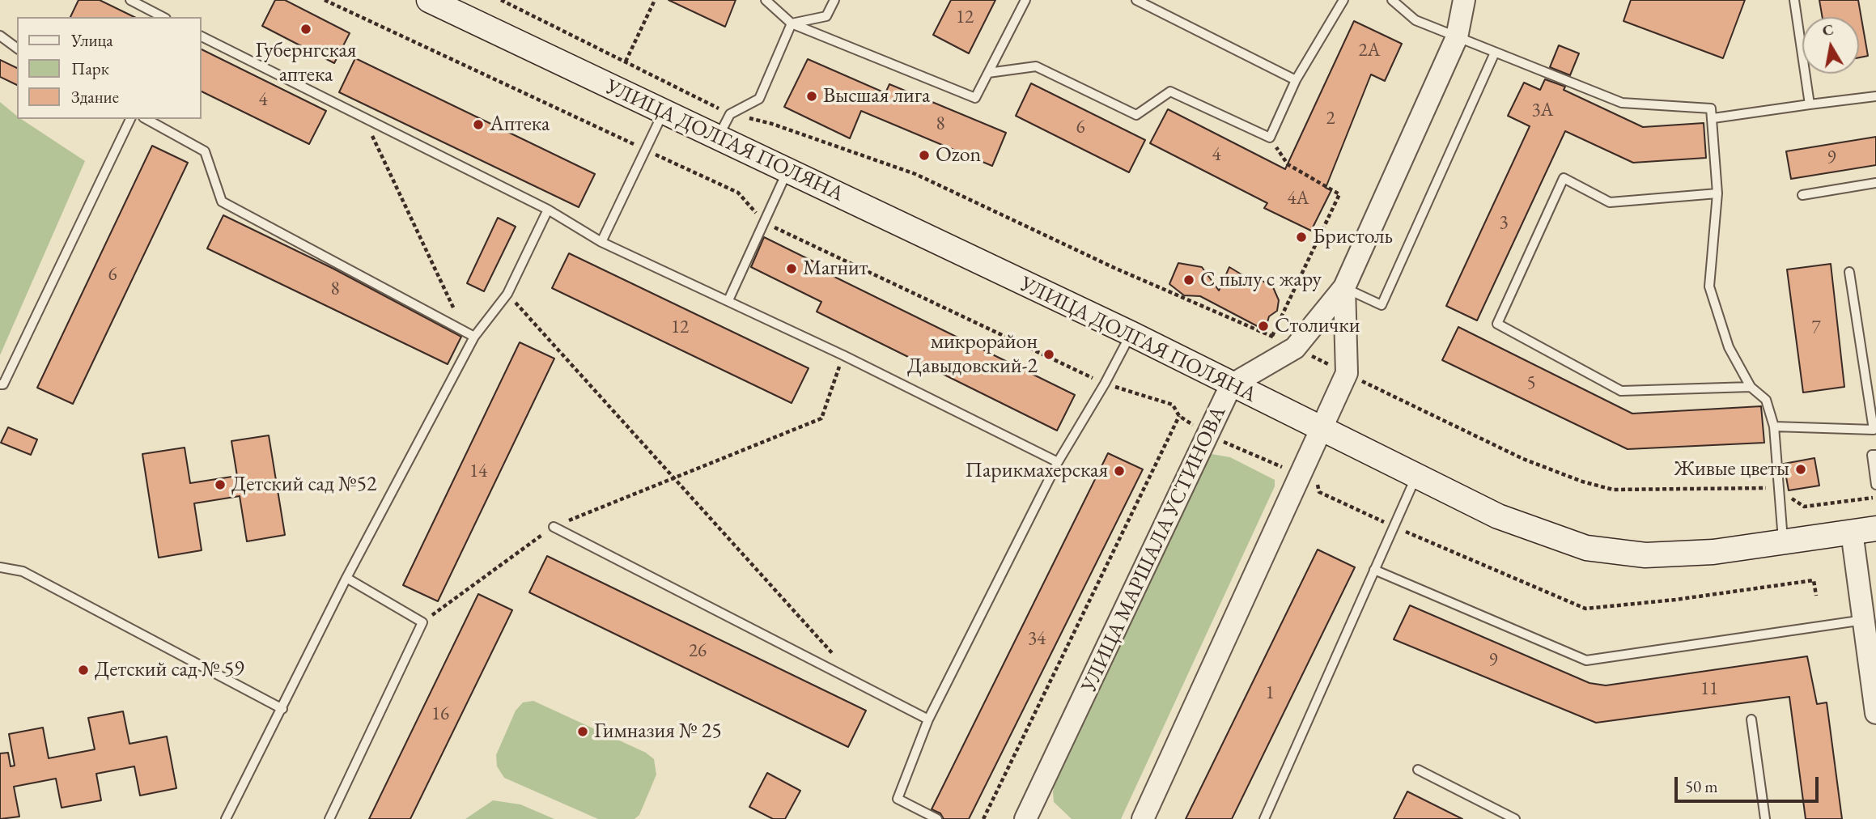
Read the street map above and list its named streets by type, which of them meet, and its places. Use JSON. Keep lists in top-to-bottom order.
{
  "streets": {
    "main road": ["УЛИЦА ДОЛГАЯ ПОЛЯНА"],
    "street": ["УЛИЦА МАРШАЛА УСТИНОВА"]
  },
  "crossings": [
    ["УЛИЦА ДОЛГАЯ ПОЛЯНА", "УЛИЦА МАРШАЛА УСТИНОВА"]
  ],
  "places": [
    "Губернгская аптека",
    "Высшая лига",
    "Аптека",
    "Ozon",
    "Бристоль",
    "Магнит",
    "C пылу с жару",
    "Столички",
    "микрорайон Давыдовский-2",
    "Живые цветы",
    "Парикмахерская",
    "Детский сад №52",
    "Детский сад № 59",
    "Гимназия № 25"
  ],
  "house_numbers": [
    "12",
    "2А",
    "4",
    "3А",
    "2",
    "8",
    "6",
    "4",
    "9",
    "4А",
    "3",
    "6",
    "8",
    "12",
    "7",
    "5",
    "14",
    "34",
    "26",
    "9",
    "11",
    "1",
    "16"
  ],
  "legend": ["Улица", "Парк", "Здание"],
  "scale_bar": "50 m",
  "north": "top"
}
